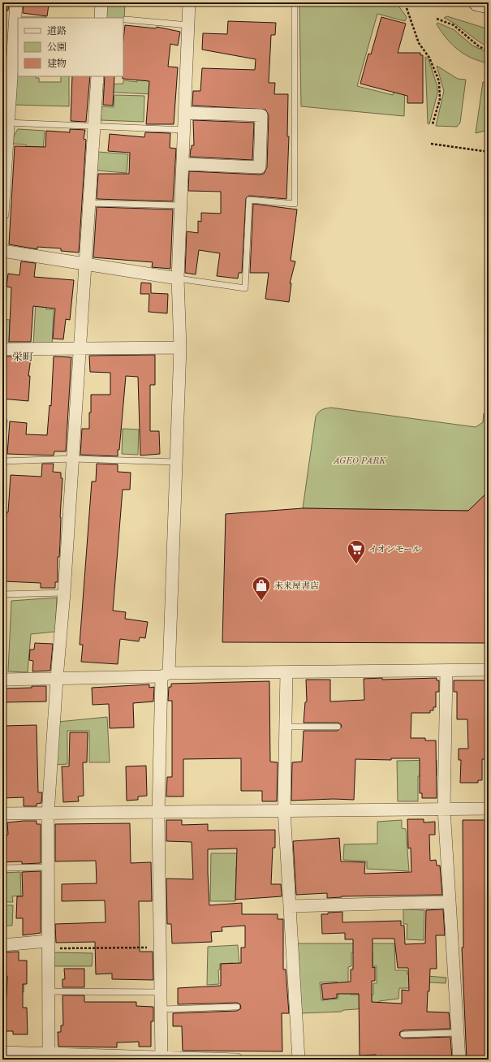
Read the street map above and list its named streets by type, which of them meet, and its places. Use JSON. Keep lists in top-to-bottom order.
{
  "districts": ["栄町"],
  "parks": ["AGEO PARK"],
  "places": {
    "supermarket": ["イオンモール"],
    "shop": ["未来屋書店"]
  },
  "legend": ["道路", "公園", "建物"]
}
